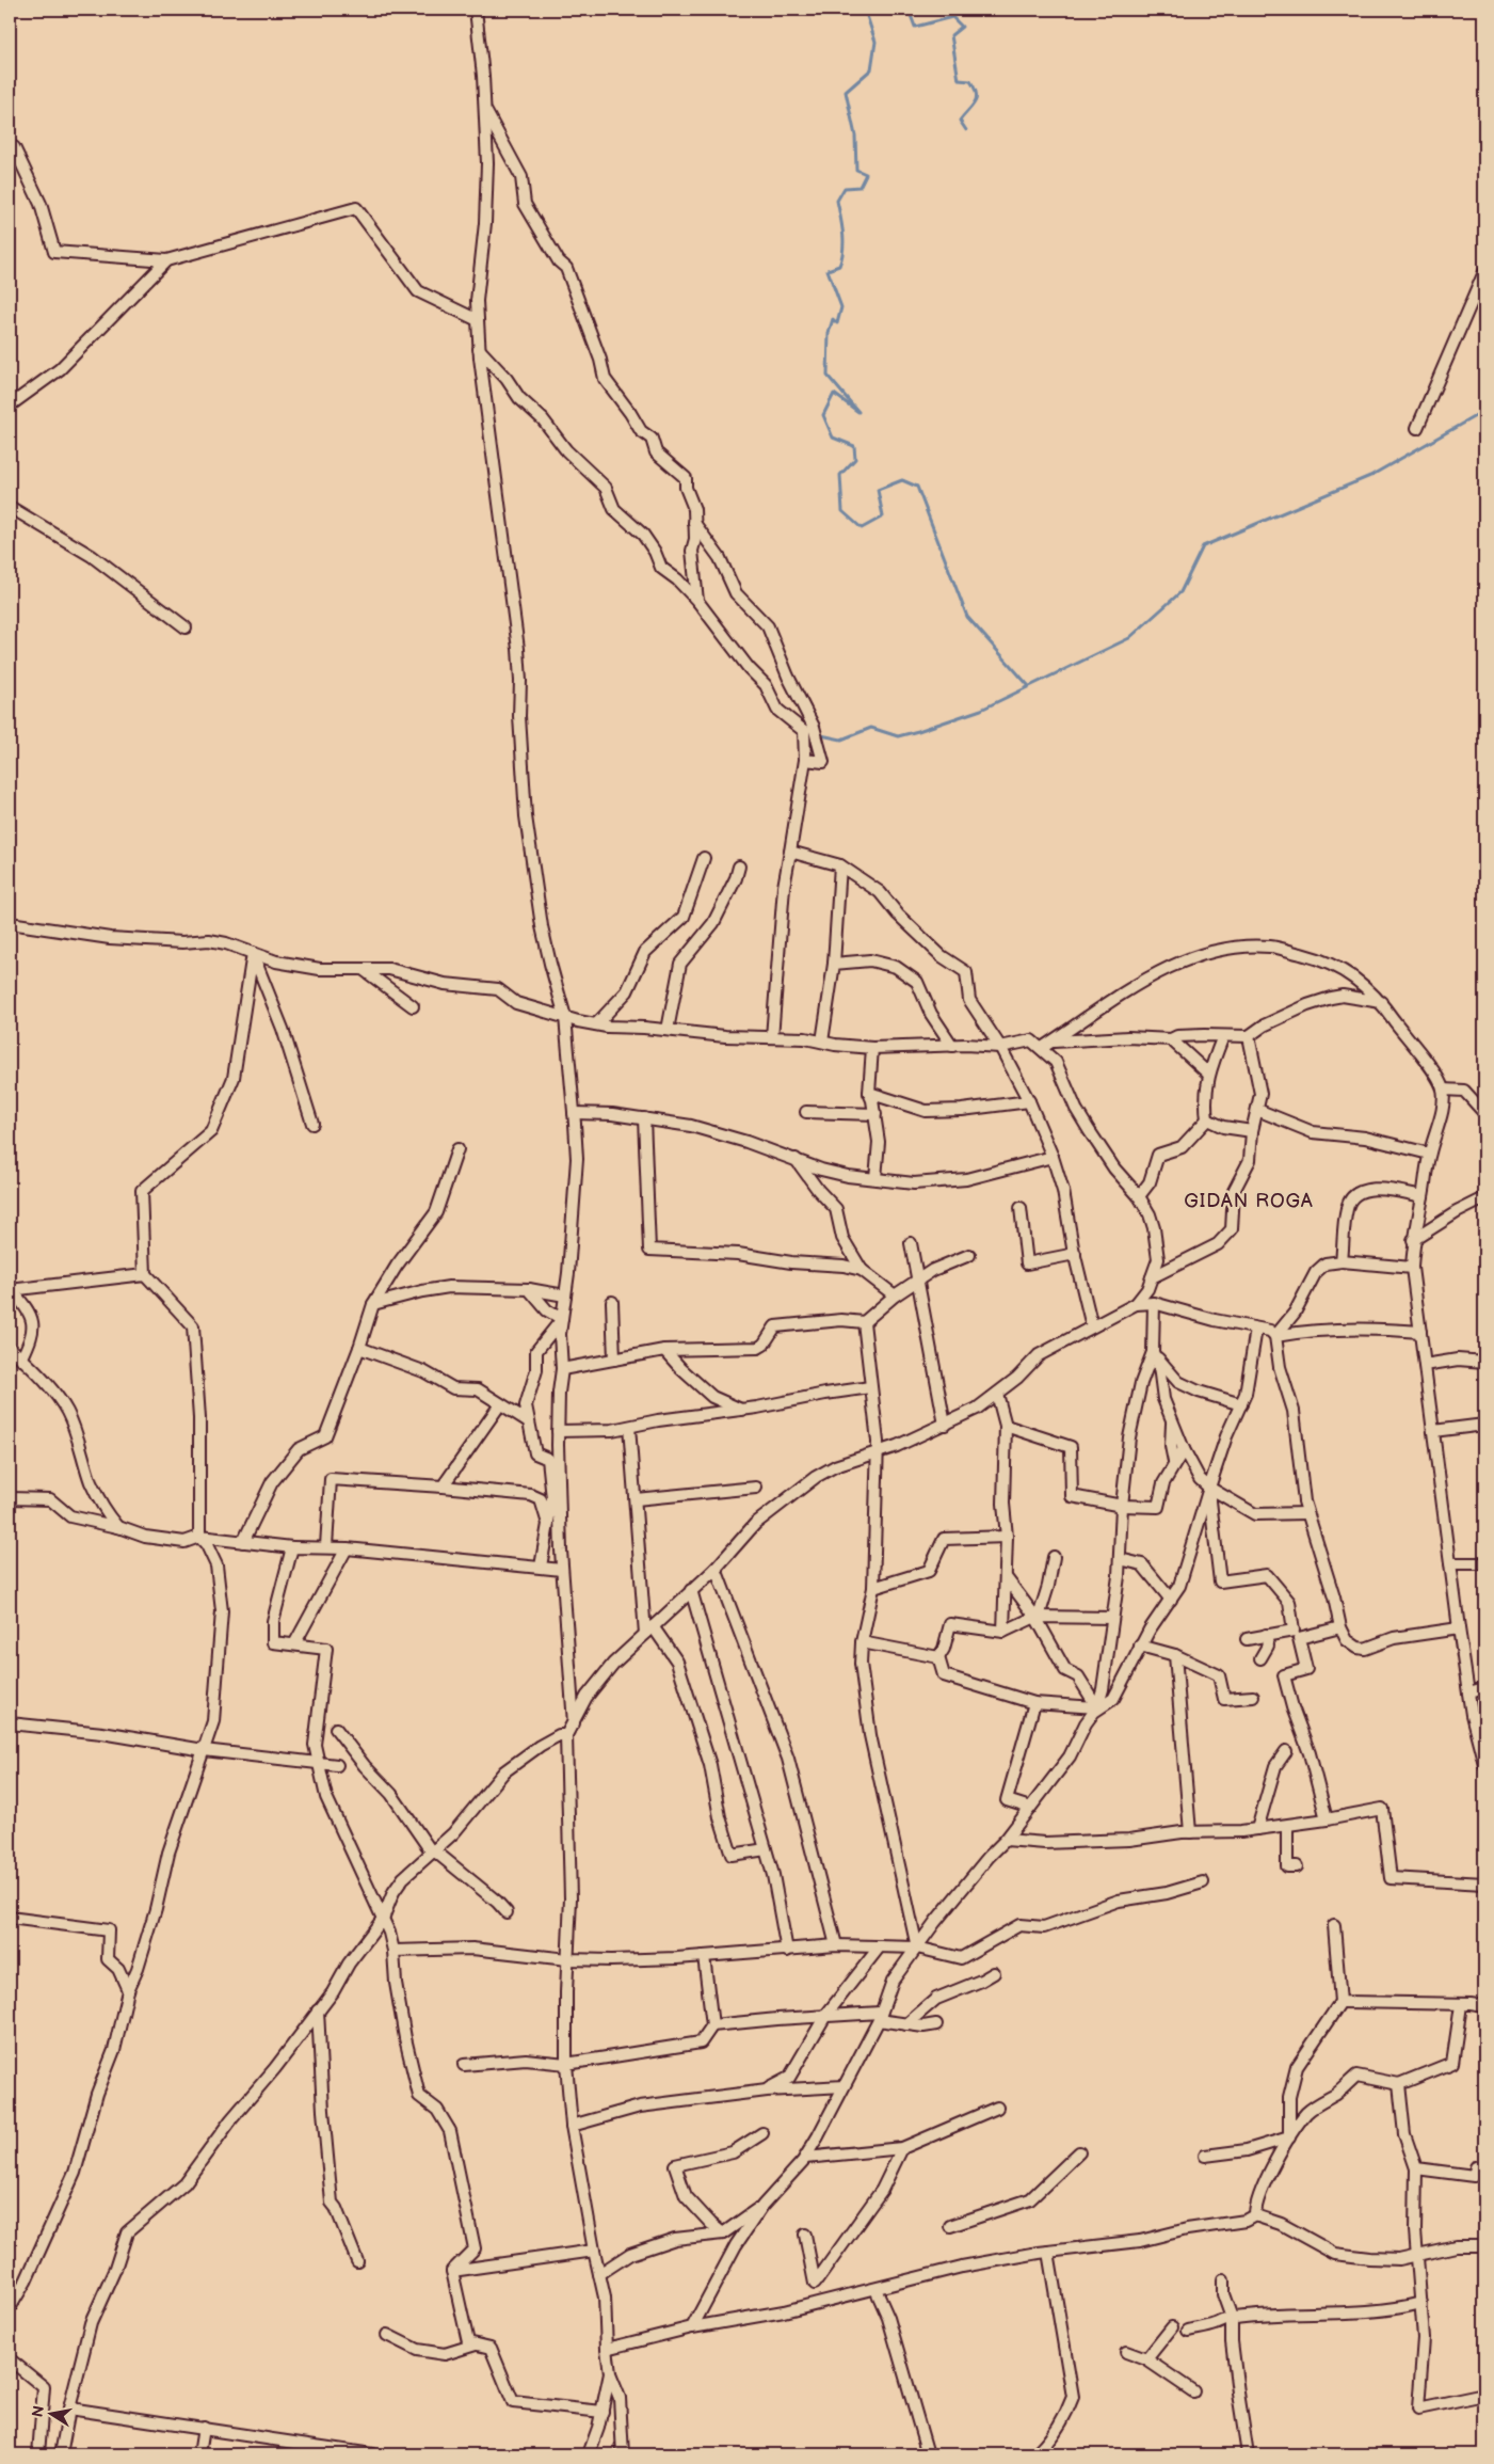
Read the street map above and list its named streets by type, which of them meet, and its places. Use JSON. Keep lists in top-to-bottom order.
{
  "districts": ["GIDAN ROGA"],
  "north": "left"
}
